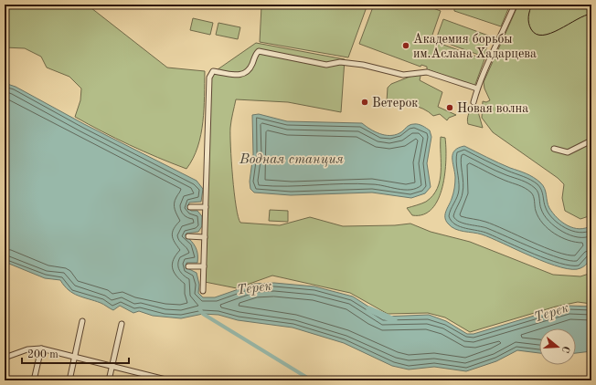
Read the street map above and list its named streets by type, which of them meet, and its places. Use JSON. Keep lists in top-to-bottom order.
{
  "water": ["Водная станция", "Терек"],
  "places": ["Академия борьбы им.Аслана Хадарцева", "Ветерок", "Новая волна"],
  "scale_bar": "200 m",
  "north": "right"
}
